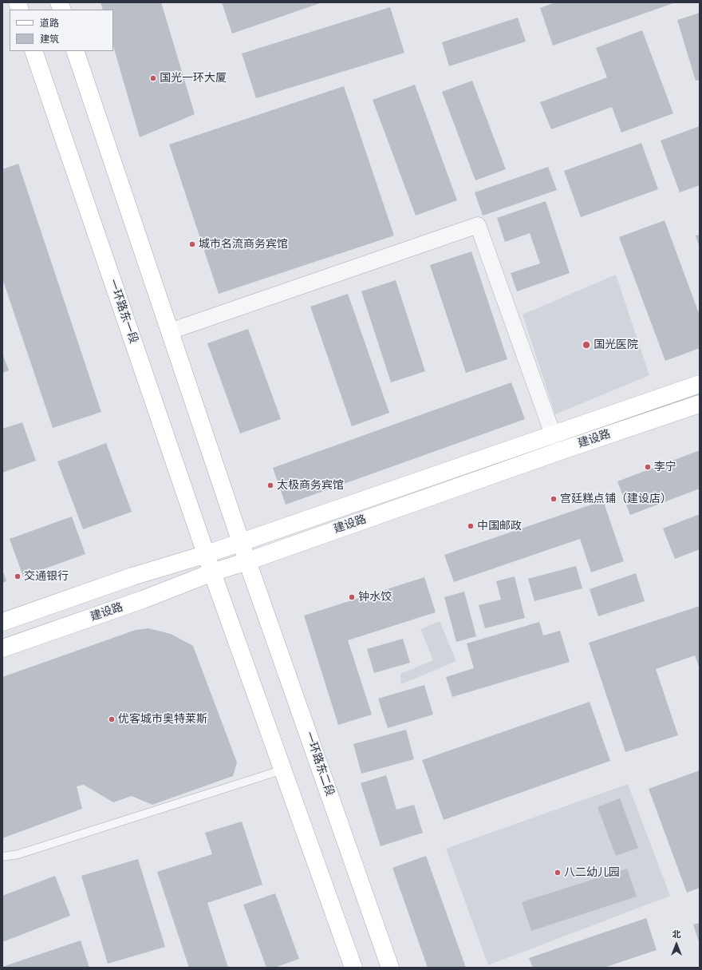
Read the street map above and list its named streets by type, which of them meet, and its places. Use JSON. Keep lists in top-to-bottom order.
{
  "streets": {
    "main road": ["一环路东一段", "建设路", "一环路东二段"]
  },
  "crossings": [
    ["一环路东一段", "建设路"],
    ["建设路", "一环路东二段"]
  ],
  "places": [
    "国光一环大厦",
    "城市名流商务宾馆",
    "国光医院",
    "李宁",
    "太极商务宾馆",
    "宫廷糕点铺（建设店）",
    "中国邮政",
    "交通银行",
    "钟水饺",
    "优客城市奥特莱斯",
    "八二幼儿园"
  ],
  "legend": ["道路", "建筑"],
  "north": "top"
}
